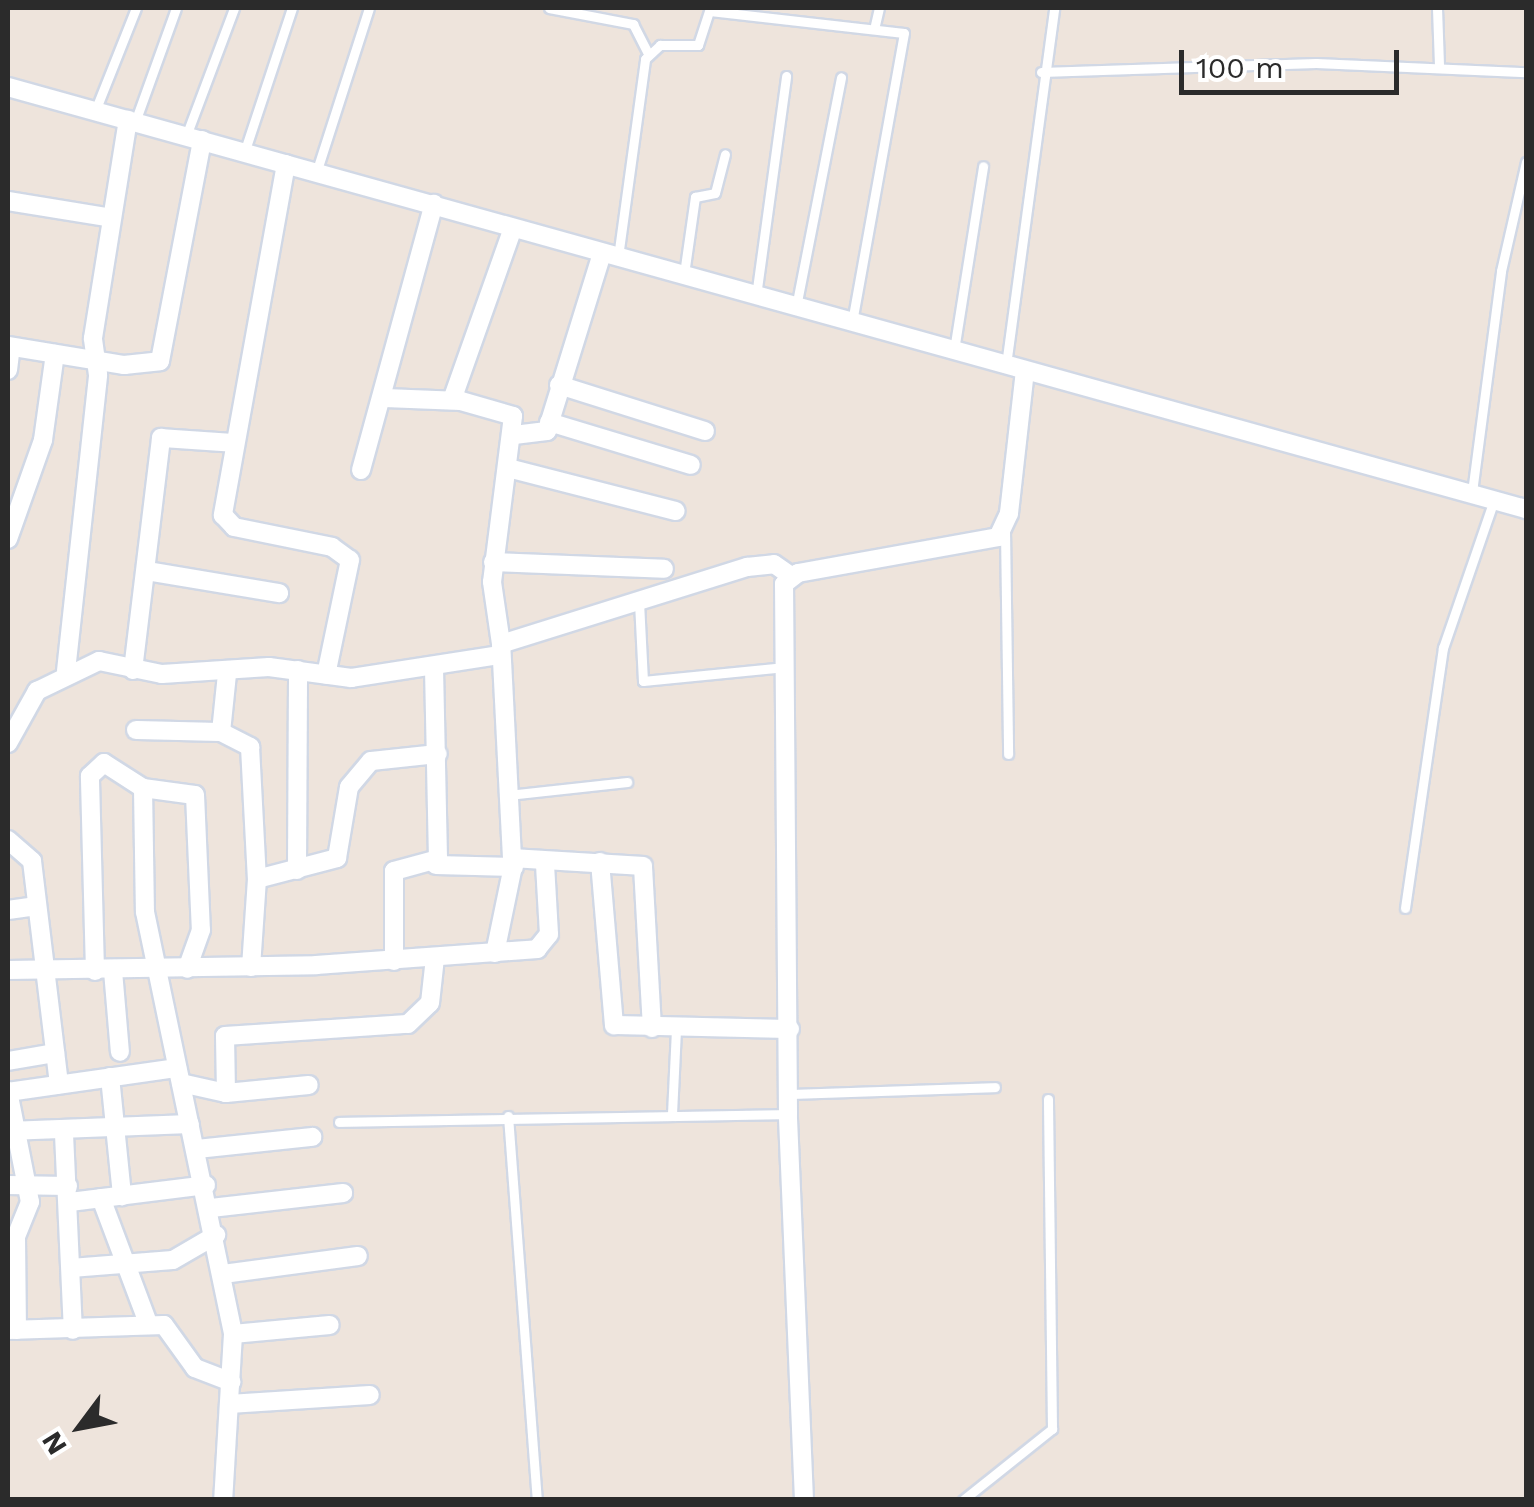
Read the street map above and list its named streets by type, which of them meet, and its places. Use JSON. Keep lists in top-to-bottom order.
{
  "scale_bar": "100 m",
  "north": "bottom left"
}
